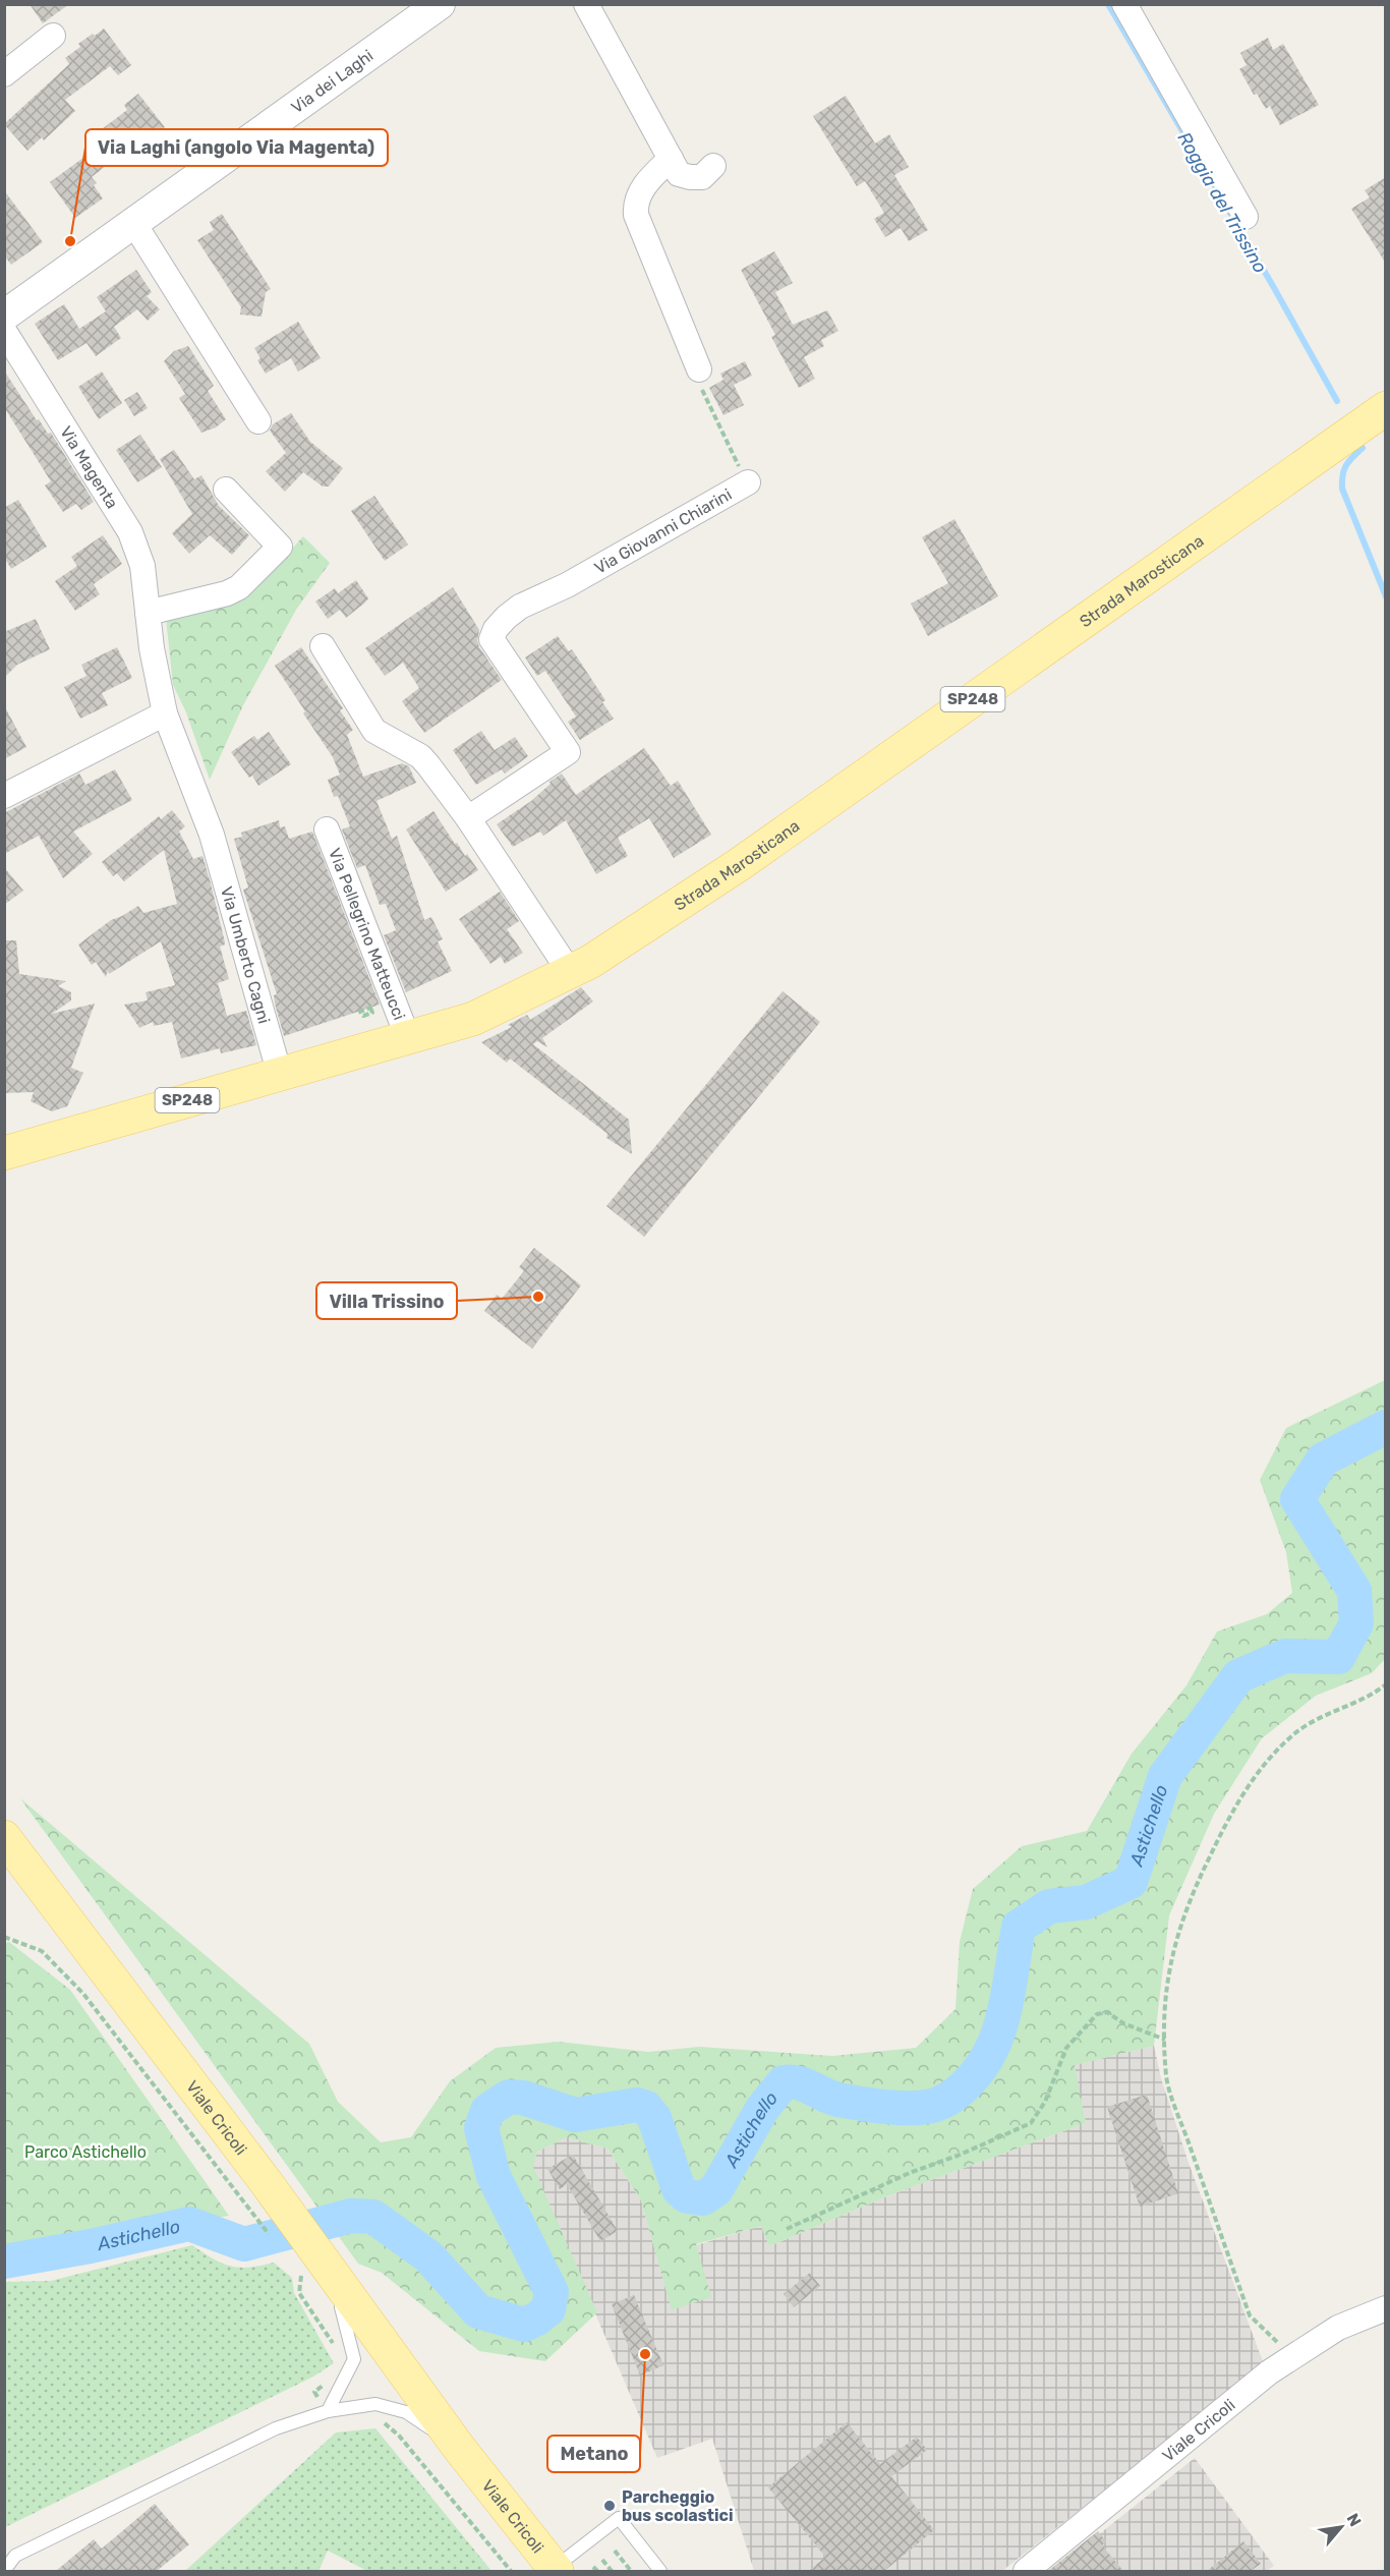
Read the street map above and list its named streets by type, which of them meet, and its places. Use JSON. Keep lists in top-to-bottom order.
{
  "streets": {
    "main road": ["Strada Marosticana", "SP248", "Viale Cricoli"],
    "street": [
      "Via dei Laghi",
      "Via Magenta",
      "Via Giovanni Chiarini",
      "Via Pellegrino Matteucci",
      "Via Umberto Cagni"
    ]
  },
  "crossings": [
    ["Via Magenta", "Via Umberto Cagni"],
    ["Strada Marosticana", "Via Pellegrino Matteucci"],
    ["Strada Marosticana", "Via Umberto Cagni"]
  ],
  "water": ["Roggia del Trissino", "Astichello"],
  "parks": ["Parco Astichello"],
  "places": [
    "Via Laghi (angolo Via Magenta)",
    "Villa Trissino",
    "Metano",
    "Parcheggio bus scolastici"
  ],
  "north": "top right"
}
